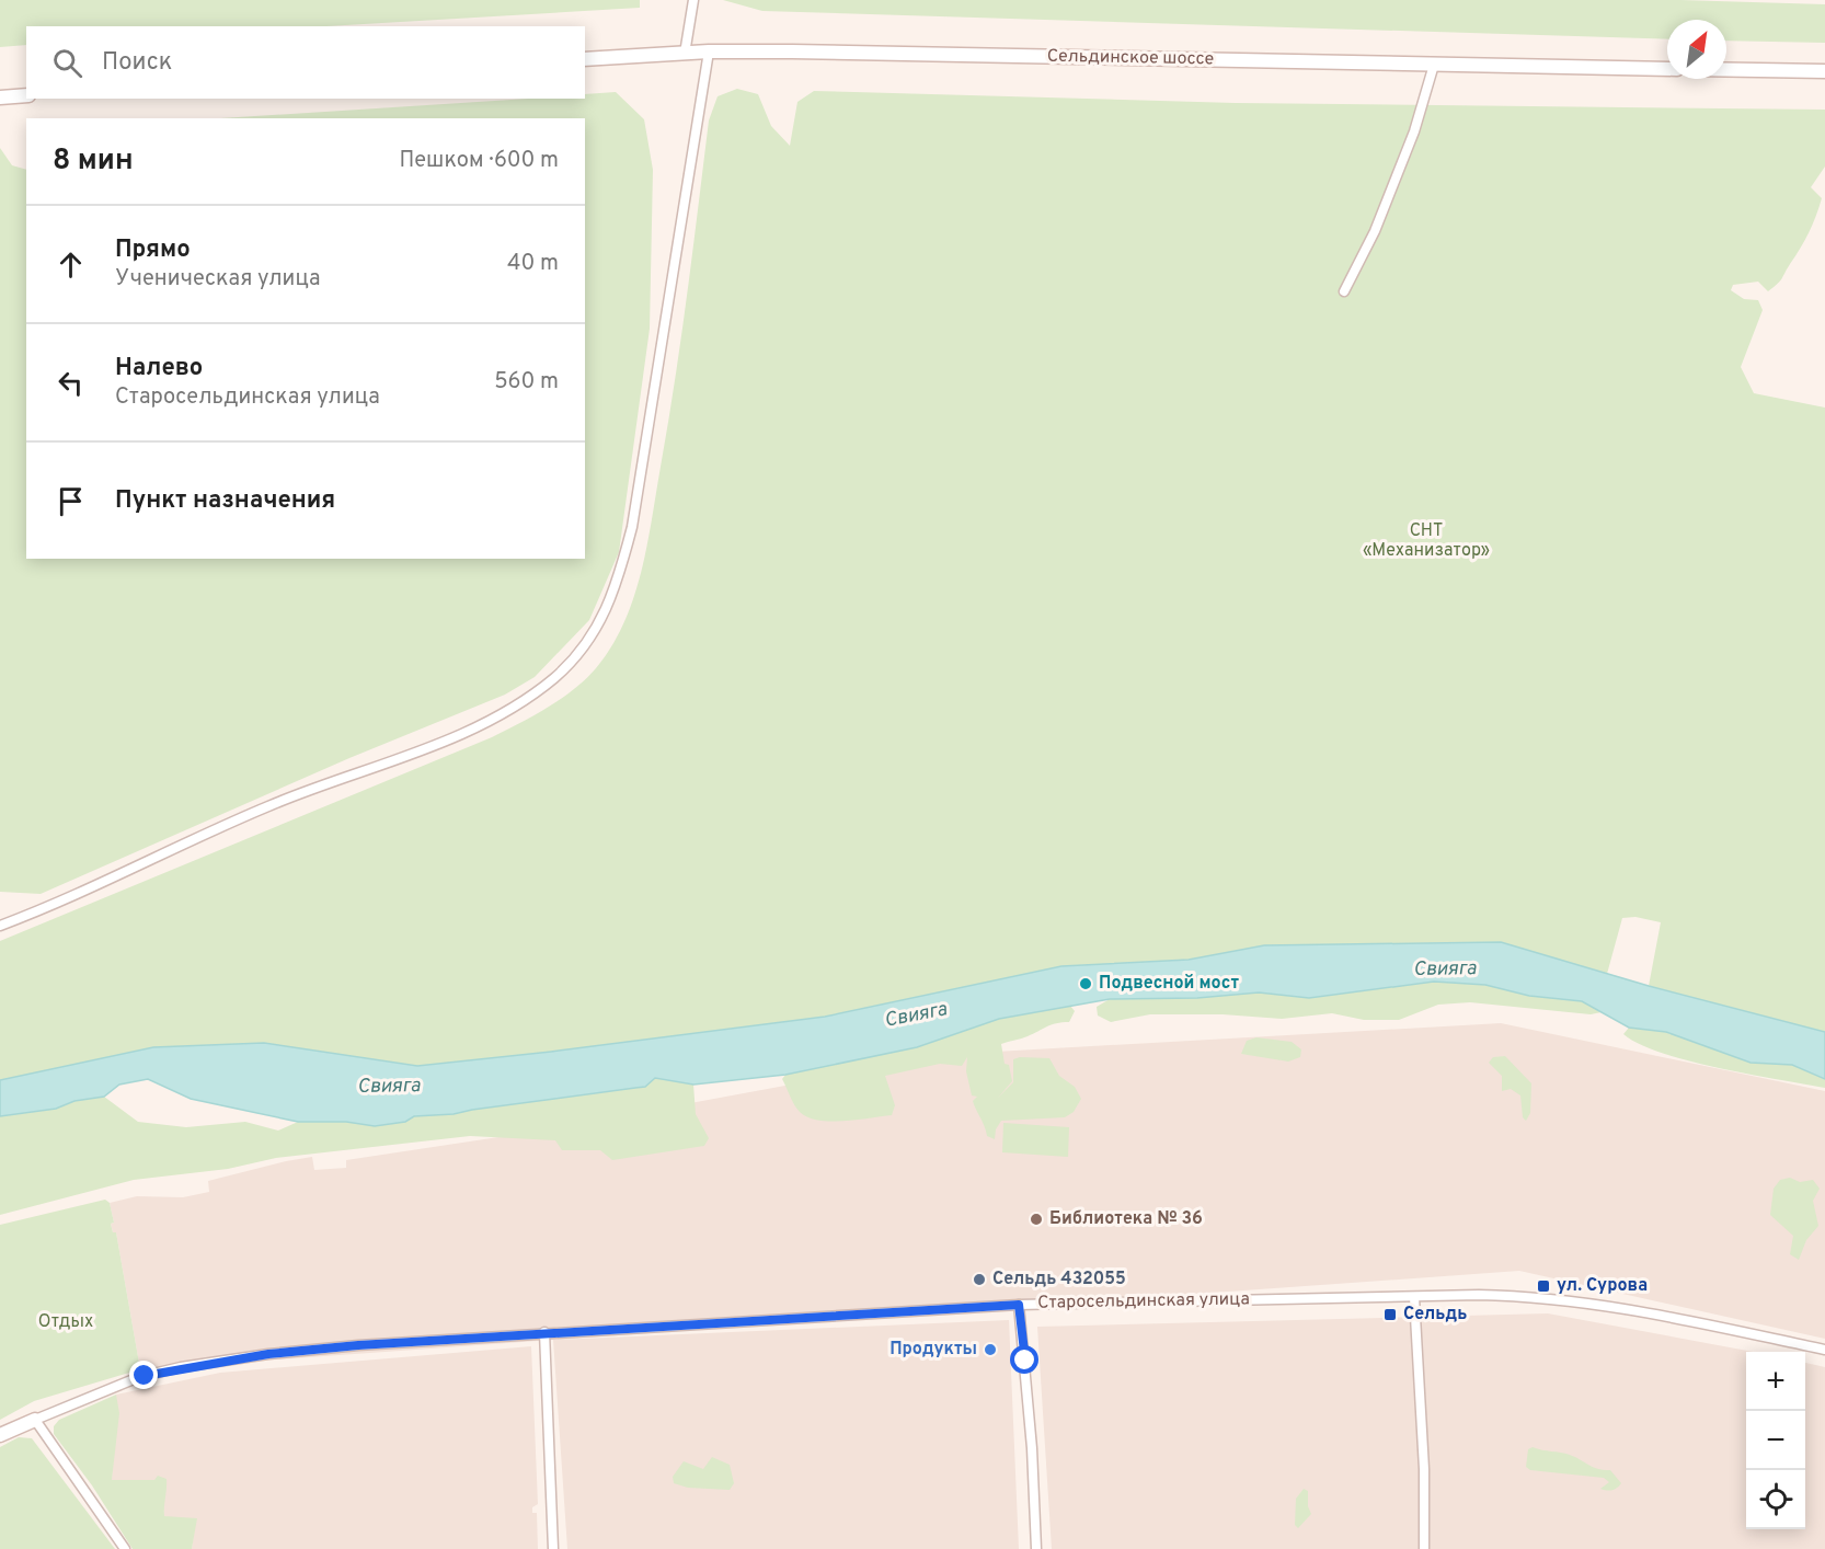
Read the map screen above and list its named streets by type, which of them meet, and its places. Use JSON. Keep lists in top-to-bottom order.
{
  "streets": {
    "main road": ["Сельдинское шоссе"],
    "street": ["Старосельдинская улица"]
  },
  "water": ["Свияга"],
  "parks": ["СНТ «Механизатор»", "Отдых"],
  "places": {
    "other": [
      "Подвесной мост",
      "Библиотека № 36",
      "Сельдь 432055",
      "Продукты"
    ],
    "transit": ["ул. Сурова", "Сельдь"]
  },
  "north": "top right",
  "page": {
    "search": "Поиск",
    "heading": ["8 мин", "Пешком · 600 m"],
    "list": [
      ["Прямо", "Ученическая улица", "40 m"],
      ["Налево", "Старосельдинская улица", "560 m"],
      "Пункт назначения"
    ],
    "map_buttons": ["+", "−"]
  }
}
